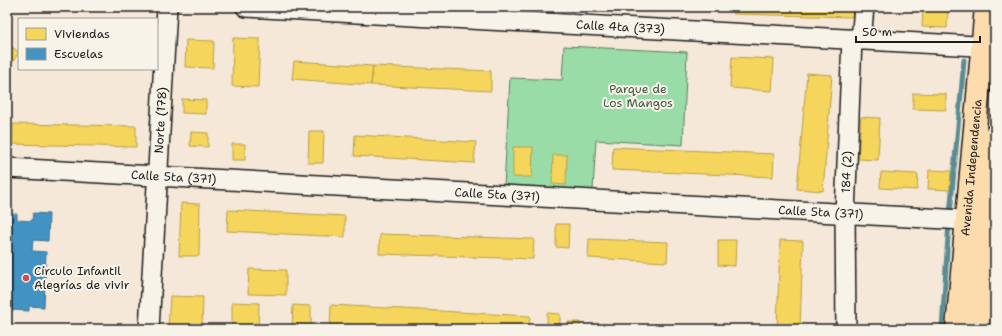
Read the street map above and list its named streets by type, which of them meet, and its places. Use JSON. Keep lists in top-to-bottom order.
{
  "streets": {
    "main road": ["Avenida Independencia"],
    "street": [
      "Calle 4ta (373)",
      "Norte (178)",
      "184 (2)",
      "Calle 5ta (371)"
    ]
  },
  "crossings": [
    ["Calle 4ta (373)", "Avenida Independencia"],
    ["Calle 4ta (373)", "184 (2)"],
    ["Norte (178)", "Calle 5ta (371)"],
    ["Avenida Independencia", "Calle 5ta (371)"],
    ["184 (2)", "Calle 5ta (371)"]
  ],
  "parks": ["Parque de Los Mangos"],
  "places": ["Círculo Infantil Alegrías de vivir"],
  "legend": ["Viviendas", "Escuelas"],
  "scale_bar": "50 m"
}
